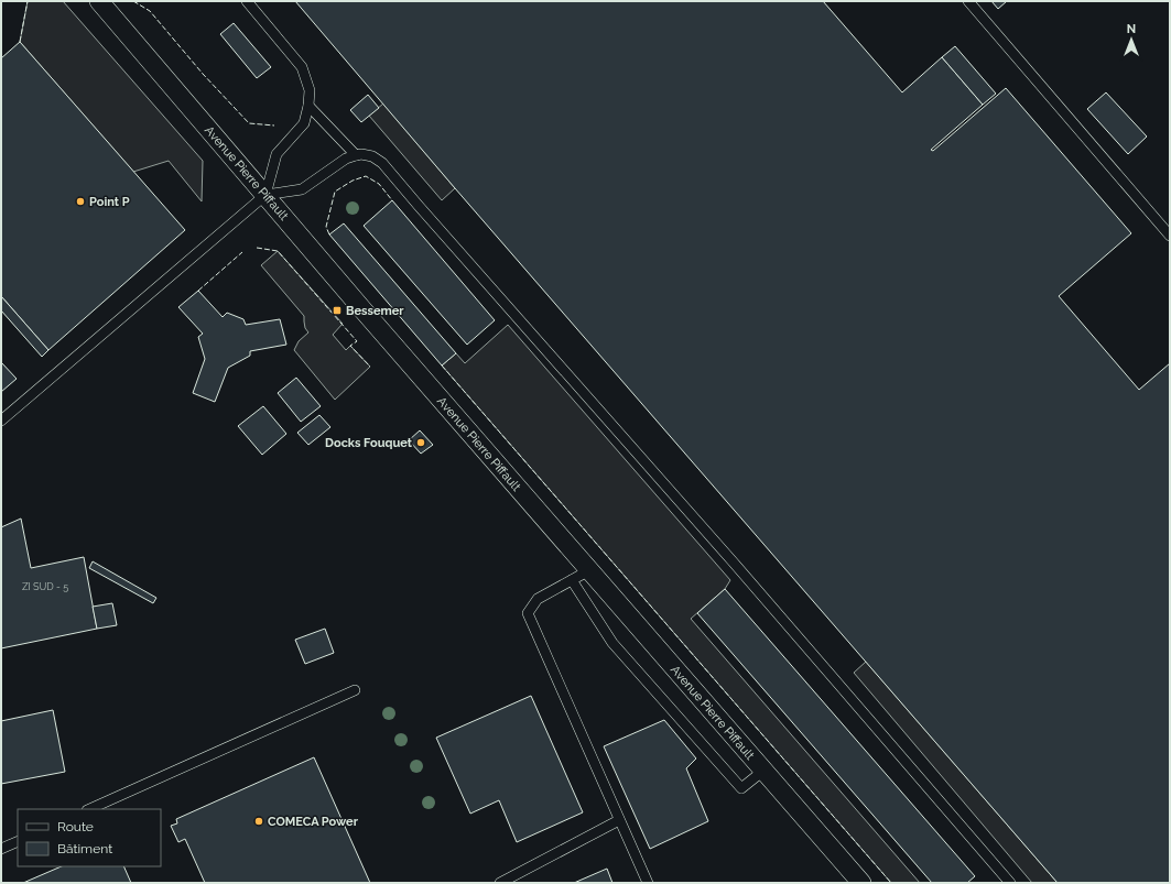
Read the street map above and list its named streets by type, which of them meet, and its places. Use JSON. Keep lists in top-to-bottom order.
{
  "streets": {
    "street": ["Avenue Pierre Piffault"]
  },
  "places": {
    "other": ["Point P", "Docks Fouquet", "COMECA Power"],
    "transit": ["Bessemer"]
  },
  "house_numbers": ["ZI SUD - 5"],
  "legend": ["Route", "Bâtiment"],
  "north": "top"
}
